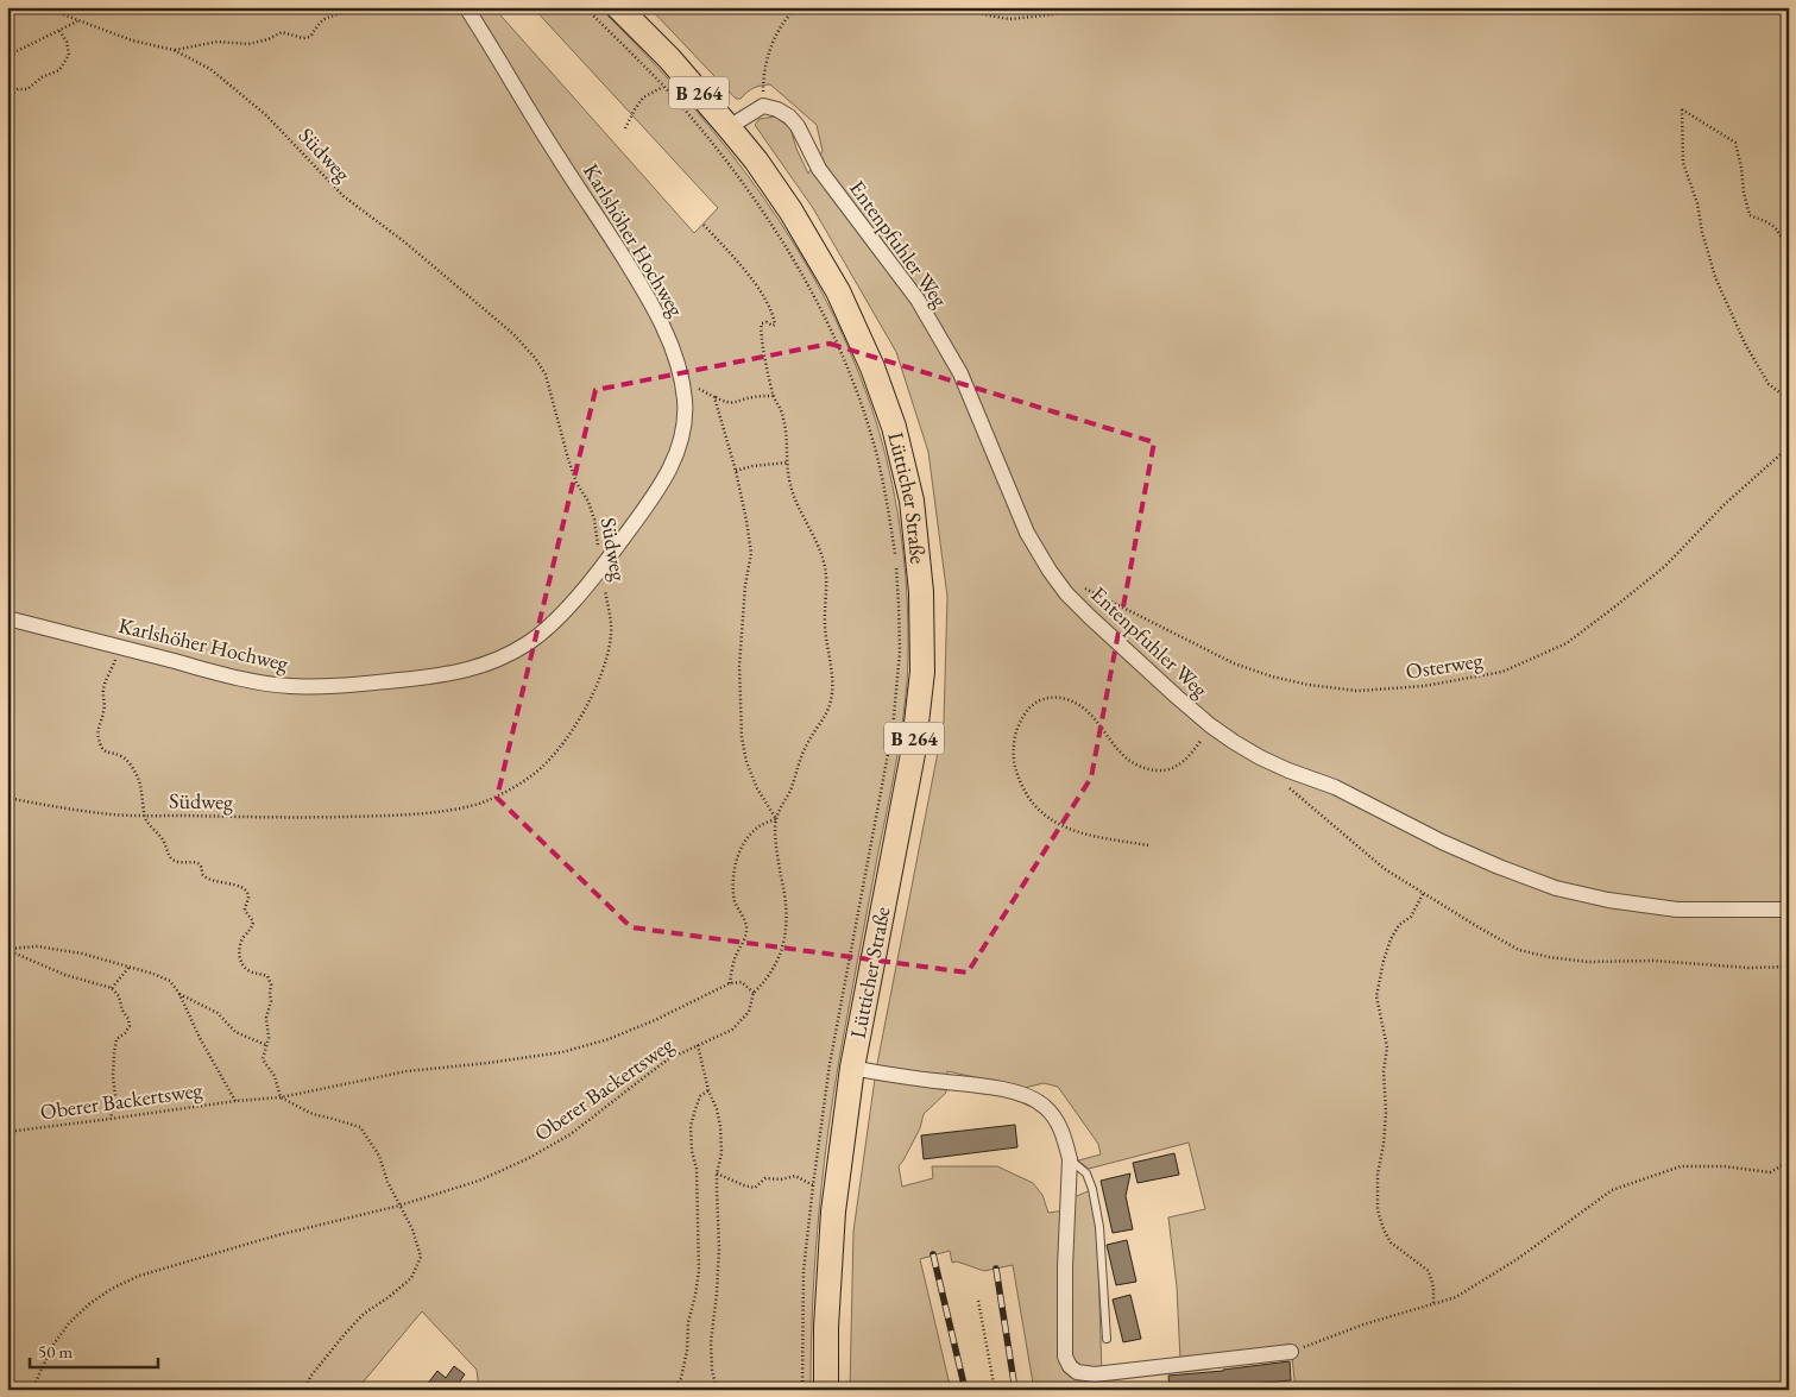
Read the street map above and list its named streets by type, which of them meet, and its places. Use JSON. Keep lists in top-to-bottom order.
{
  "streets": {
    "main road": ["B 264", "Lütticher Straße"],
    "street": ["Karlshöher Hochweg", "Entenpfuhler Weg"],
    "path": ["Südweg", "Osterweg", "Oberer Backertsweg"]
  },
  "crossings": [
    ["Südweg", "Karlshöher Hochweg"]
  ],
  "scale_bar": "50 m"
}
